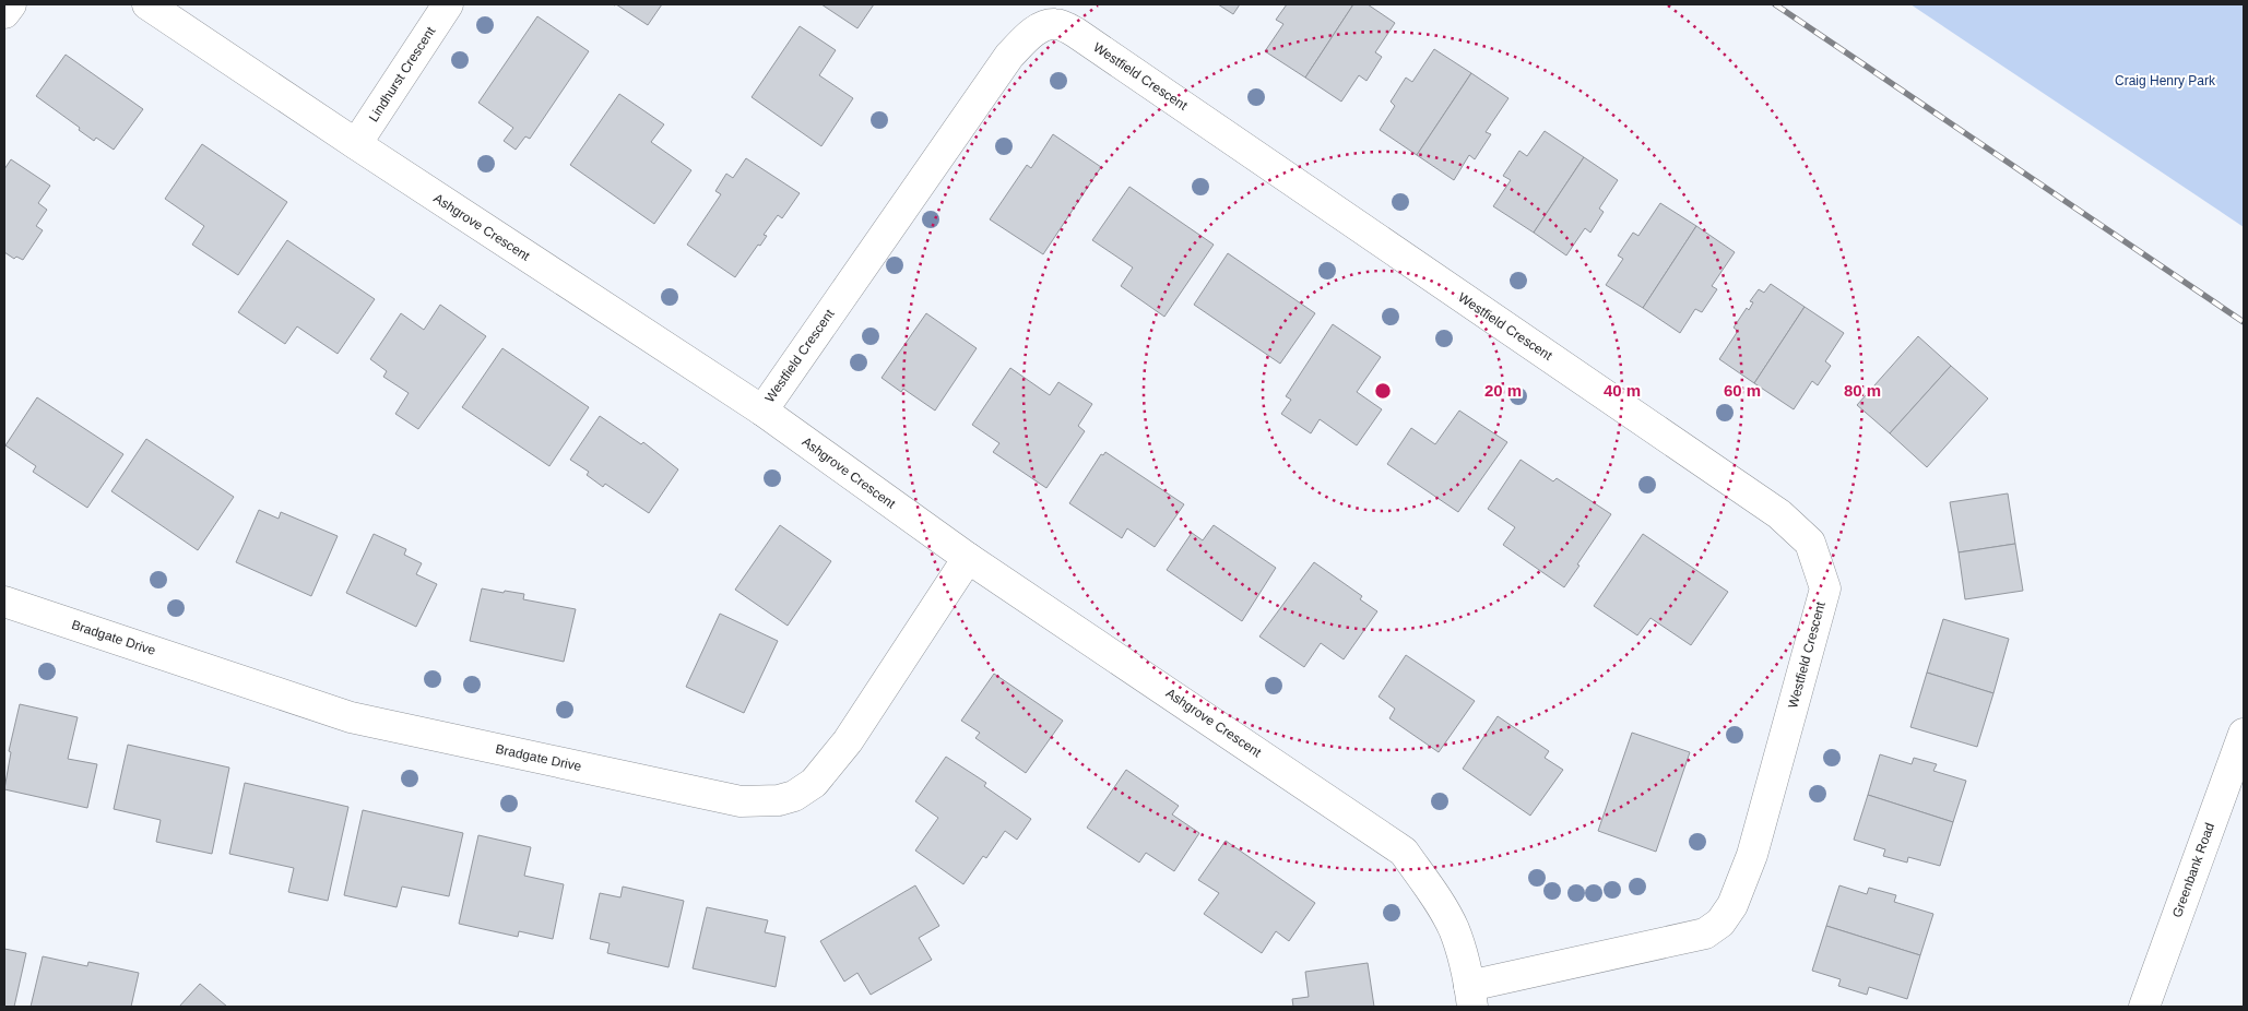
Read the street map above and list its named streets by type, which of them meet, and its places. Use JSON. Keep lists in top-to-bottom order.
{
  "streets": {
    "street": [
      "Lindhurst Crescent",
      "Westfield Crescent",
      "Ashgrove Crescent",
      "Bradgate Drive",
      "Greenbank Road"
    ]
  },
  "crossings": [
    ["Lindhurst Crescent", "Ashgrove Crescent"],
    ["Westfield Crescent", "Ashgrove Crescent"],
    ["Ashgrove Crescent", "Bradgate Drive"]
  ],
  "parks": ["Craig Henry Park"],
  "rings": [
    "20 m",
    "40 m",
    "60 m",
    "80 m"
  ]
}
